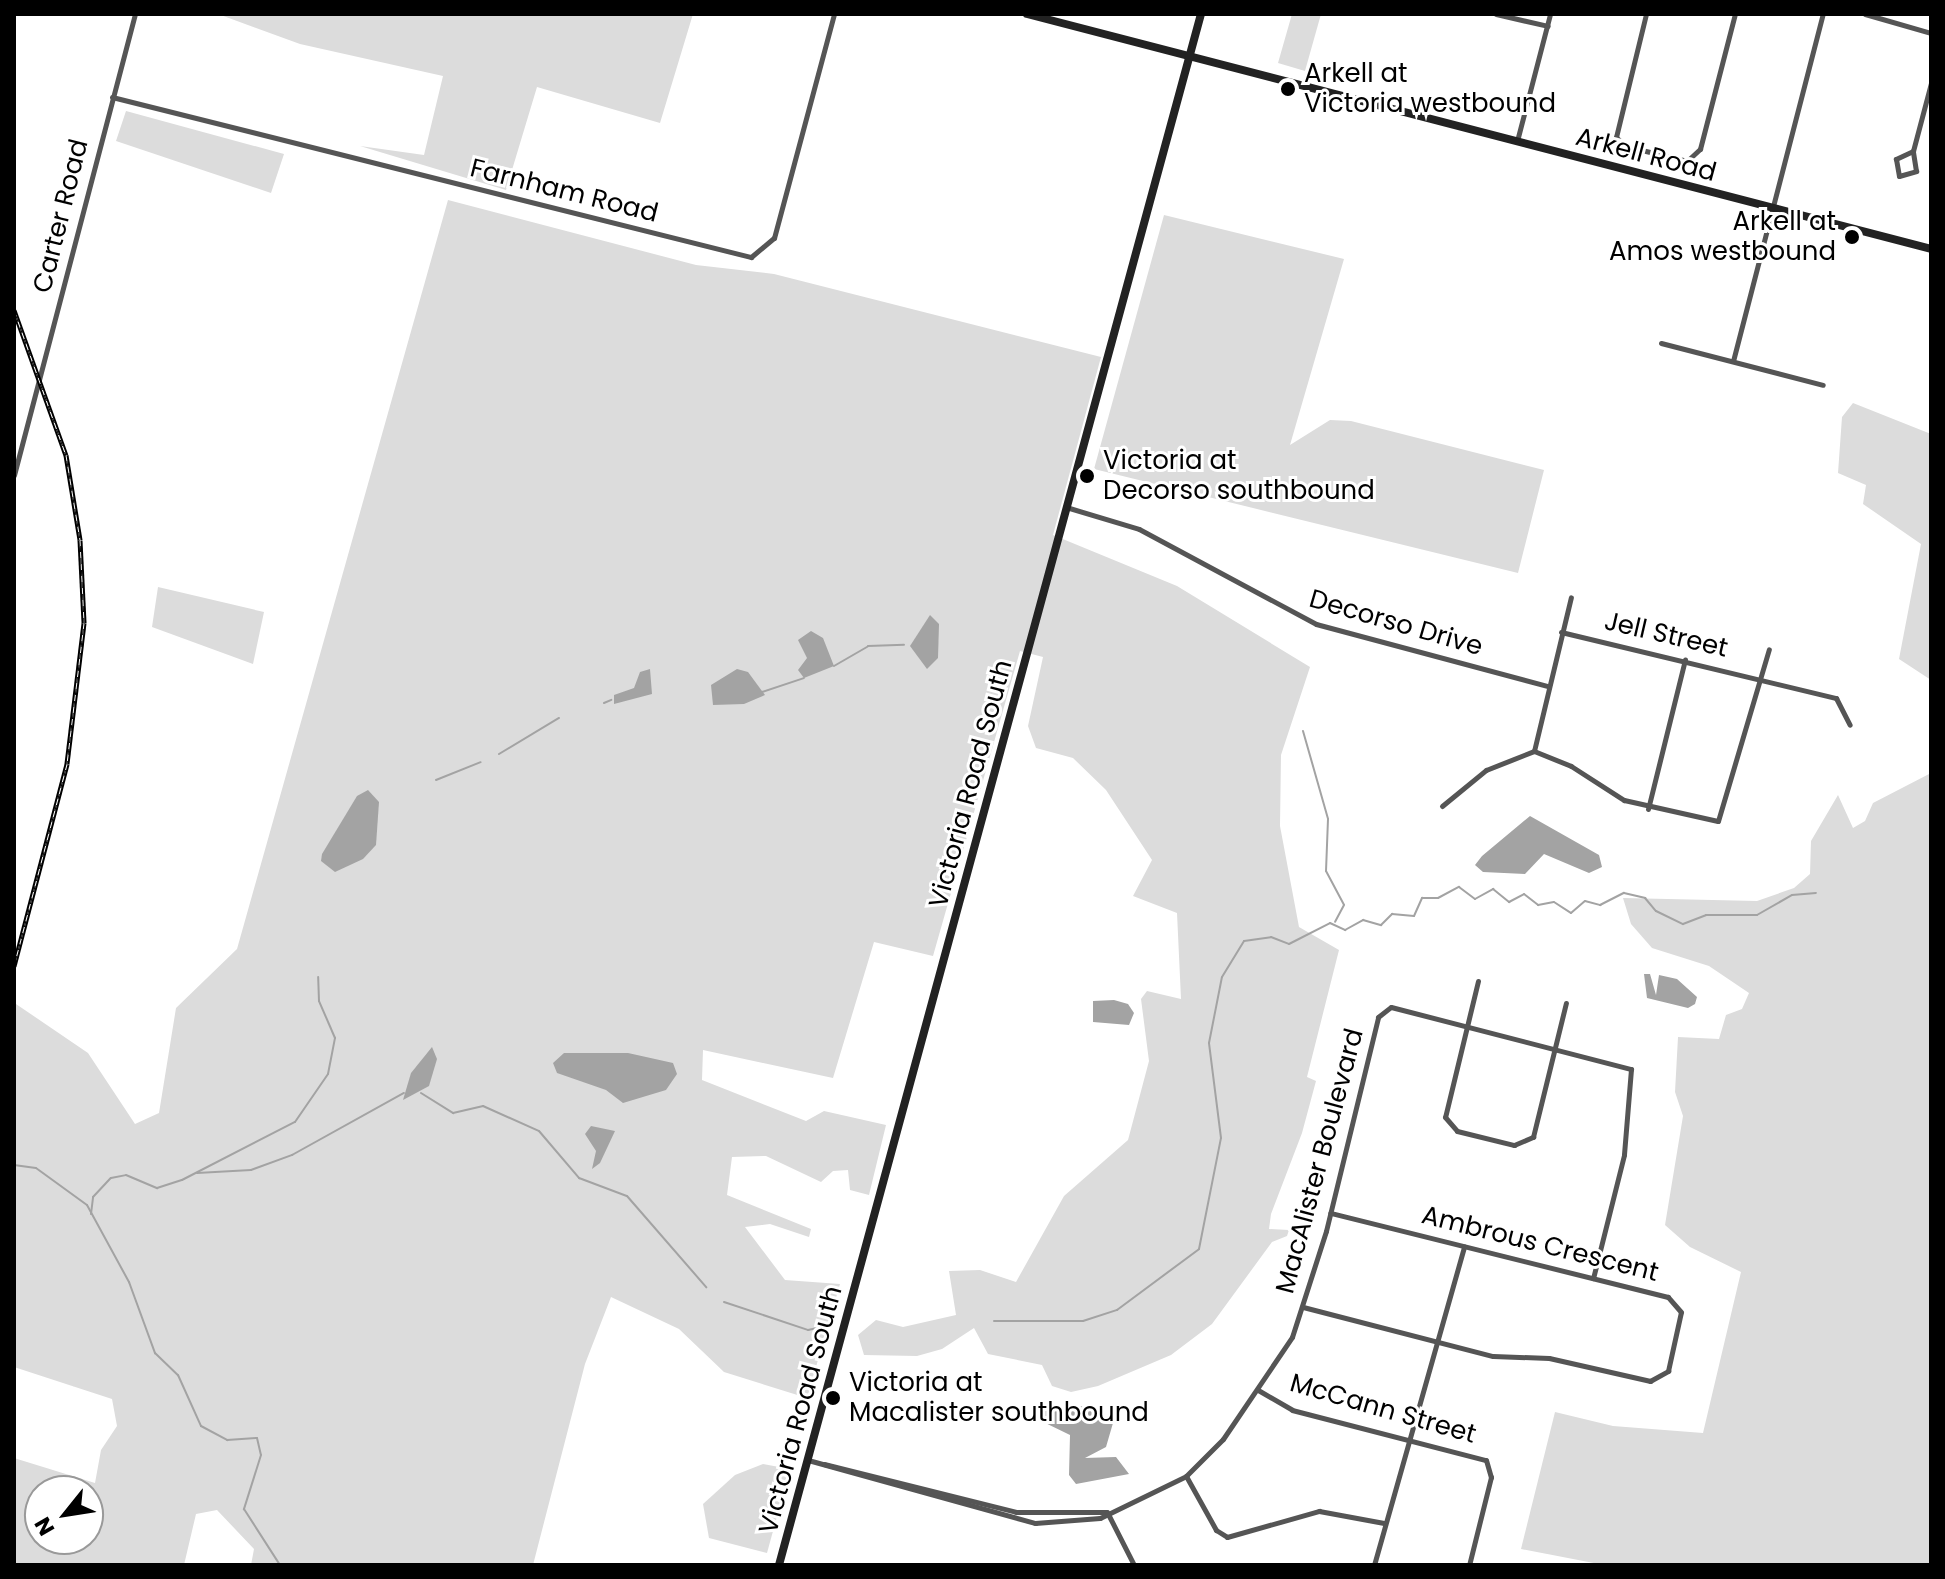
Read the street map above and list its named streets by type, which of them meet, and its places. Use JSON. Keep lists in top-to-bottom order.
{
  "streets": {
    "main road": ["Arkell Road", "Victoria Road South"],
    "street": [
      "Farnham Road",
      "Carter Road",
      "Decorso Drive",
      "Jell Street",
      "MacAlister Boulevard",
      "Ambrous Crescent",
      "McCann Street"
    ]
  },
  "crossings": [
    ["Arkell Road", "Victoria Road South"],
    ["Farnham Road", "Carter Road"],
    ["Decorso Drive", "Victoria Road South"],
    ["Victoria Road South", "MacAlister Boulevard"],
    ["MacAlister Boulevard", "Ambrous Crescent"],
    ["MacAlister Boulevard", "McCann Street"]
  ],
  "places": [
    "Arkell at Victoria westbound",
    "Arkell at Amos westbound",
    "Victoria at Decorso southbound",
    "Victoria at Macalister southbound"
  ],
  "north": "bottom left"
}
